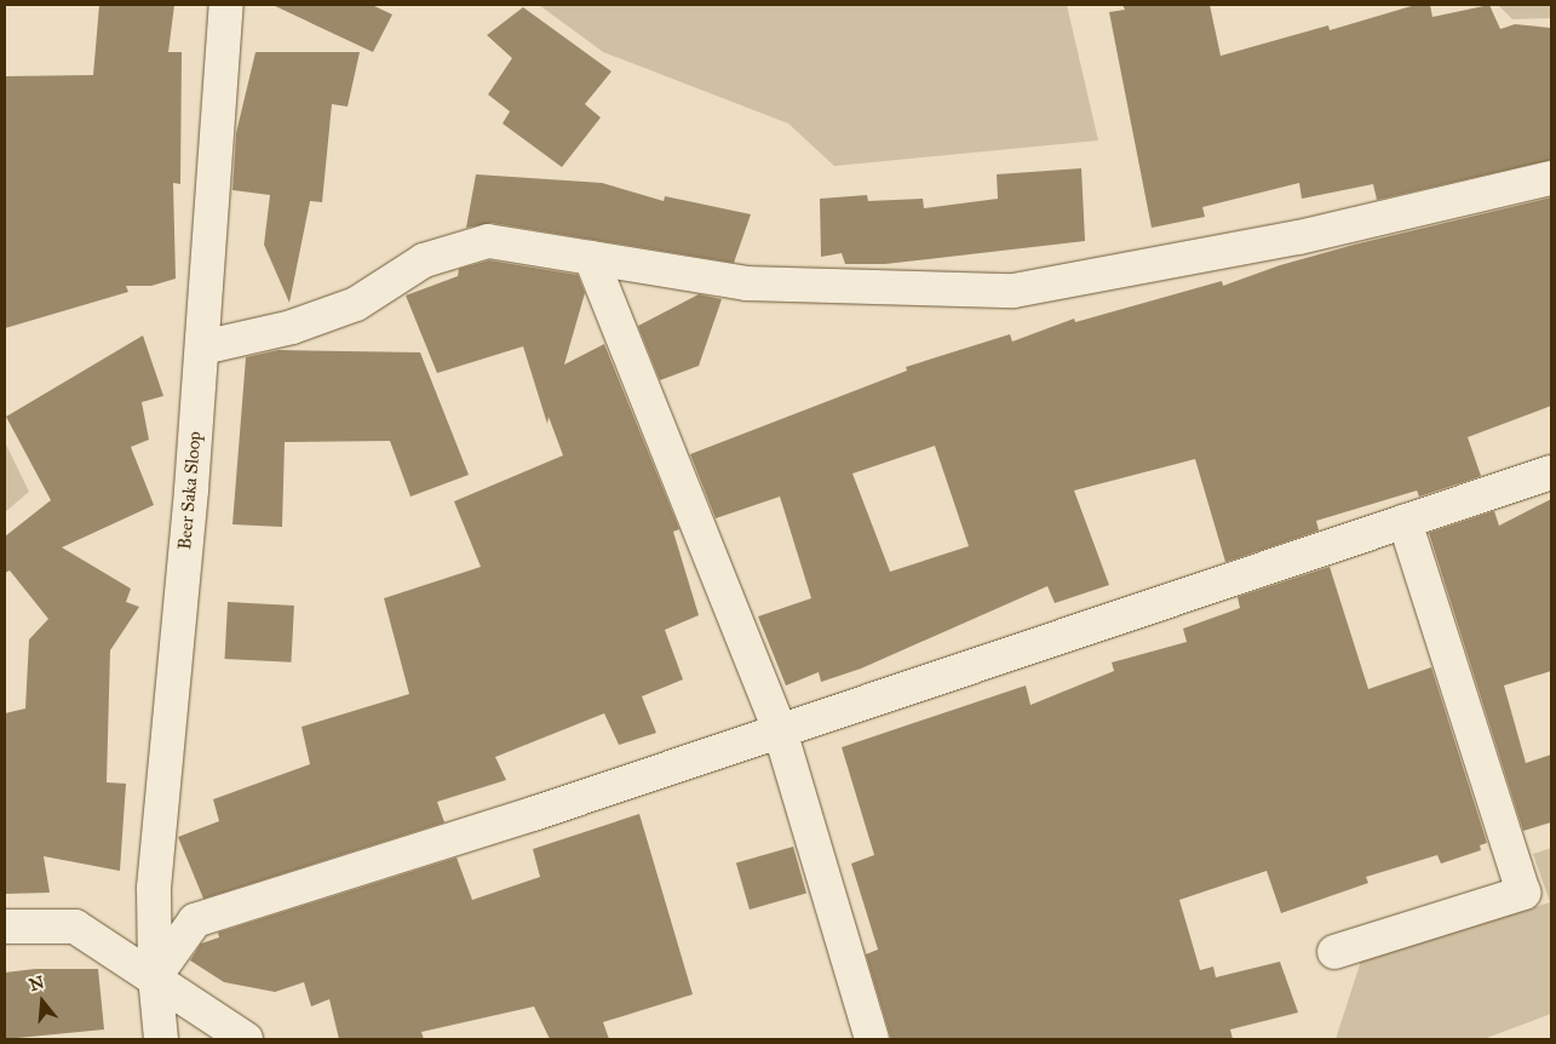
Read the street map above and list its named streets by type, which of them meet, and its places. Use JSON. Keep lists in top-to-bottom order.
{
  "streets": {
    "street": ["Beer Saka Sloop"]
  },
  "north": "top"
}
